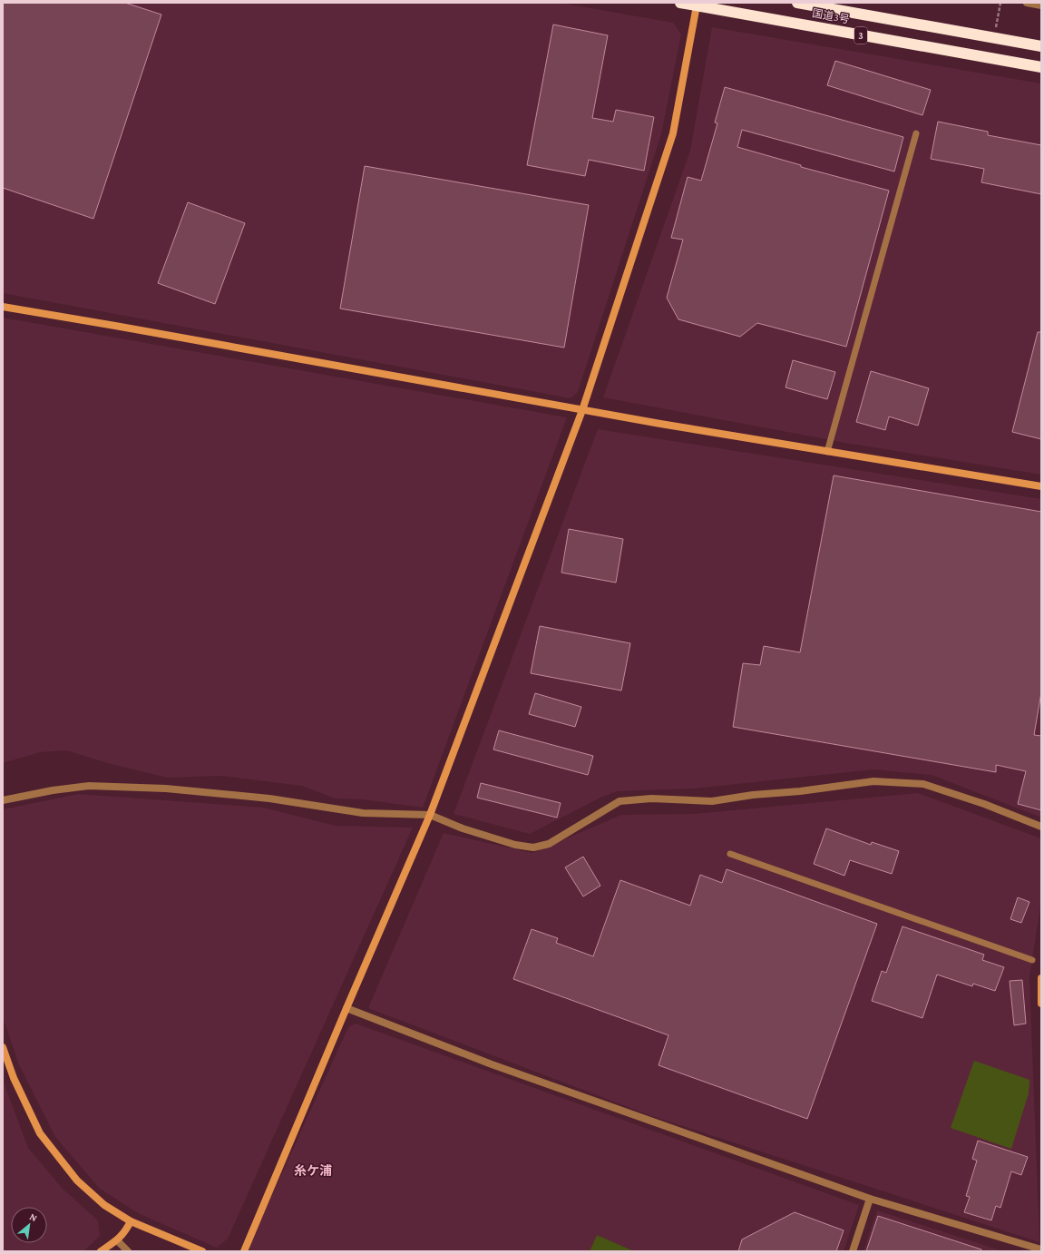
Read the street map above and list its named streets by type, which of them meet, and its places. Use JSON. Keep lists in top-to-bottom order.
{
  "streets": {
    "highway": ["国道3号", "3"]
  },
  "districts": ["糸ケ浦"],
  "north": "top right"
}
